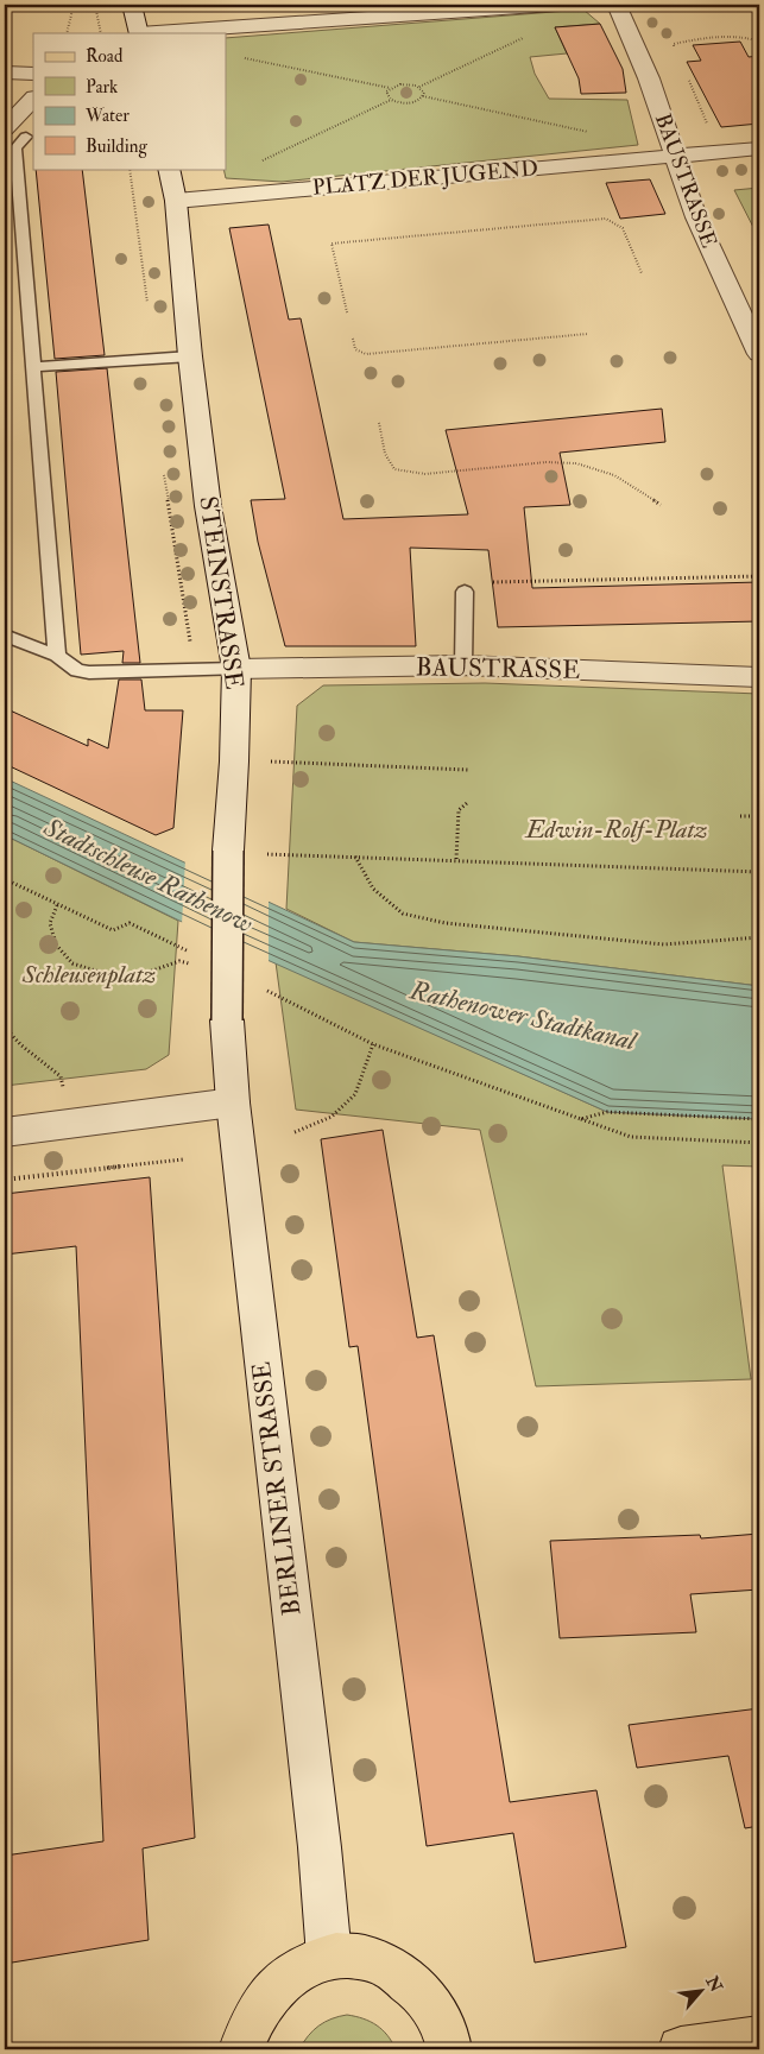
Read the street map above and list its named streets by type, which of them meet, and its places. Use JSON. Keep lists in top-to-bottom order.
{
  "streets": {
    "street": [
      "PLATZ DER JUGEND",
      "BAUSTRASSE",
      "STEINSTRASSE",
      "BERLINER STRASSE"
    ]
  },
  "crossings": [
    ["PLATZ DER JUGEND", "BAUSTRASSE"],
    ["PLATZ DER JUGEND", "STEINSTRASSE"],
    ["BAUSTRASSE", "STEINSTRASSE"],
    ["STEINSTRASSE", "BERLINER STRASSE"]
  ],
  "water": ["Stadtschleuse Rathenow", "Rathenower Stadtkanal"],
  "parks": ["Edwin-Rolf-Platz", "Schleusenplatz"],
  "legend": [
    "Road",
    "Park",
    "Water",
    "Building"
  ],
  "north": "top right"
}
